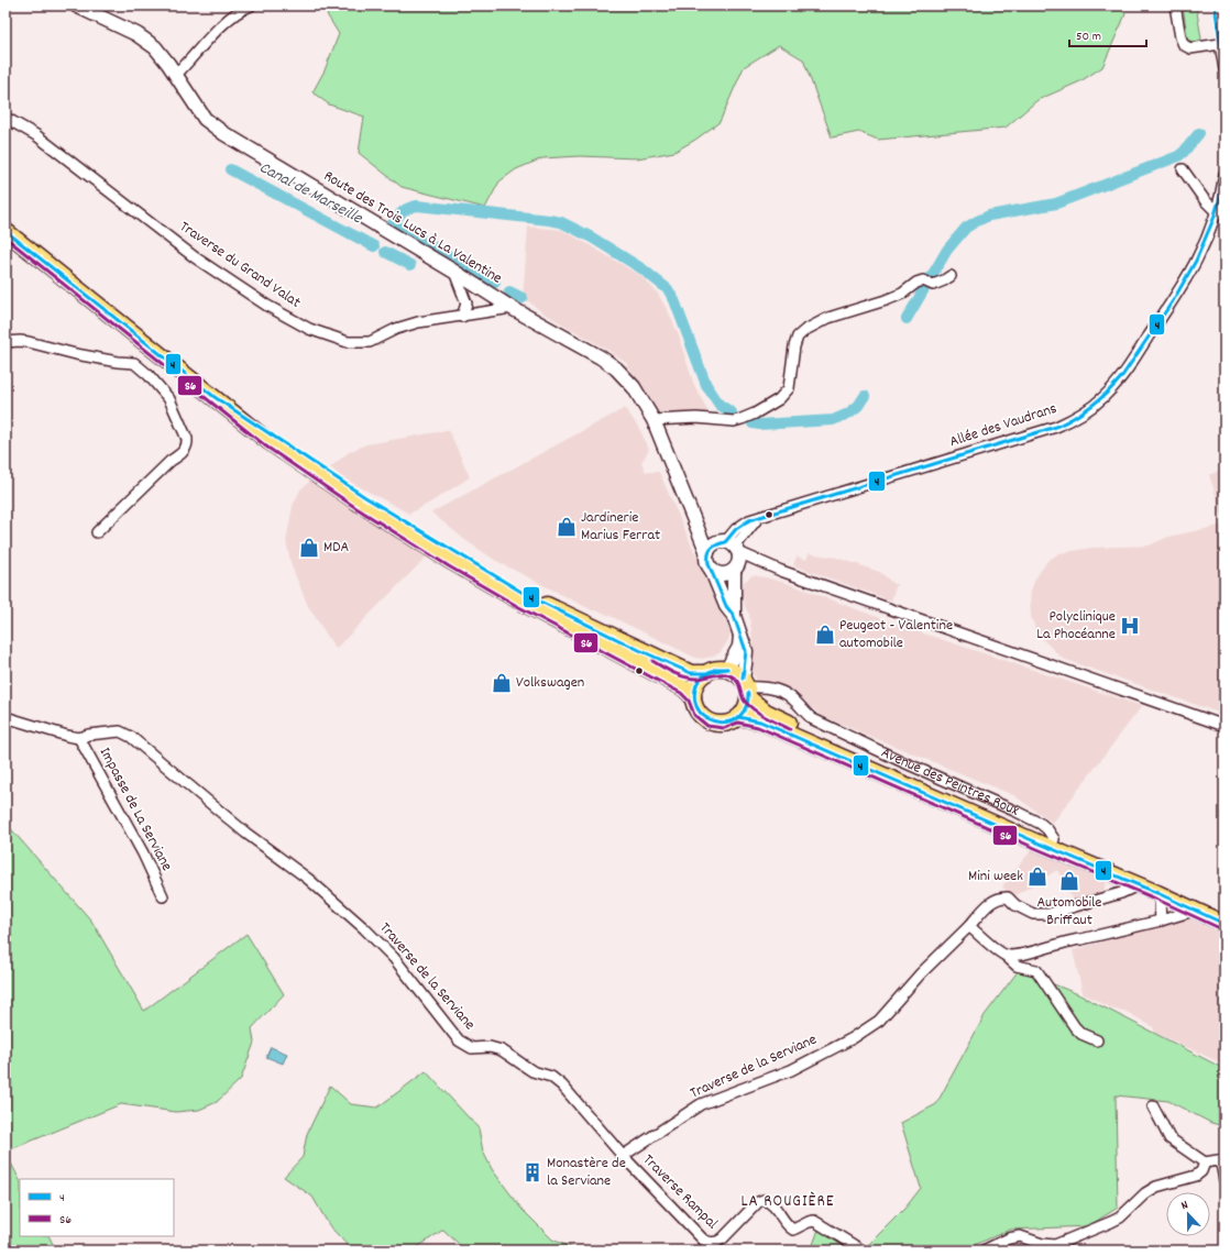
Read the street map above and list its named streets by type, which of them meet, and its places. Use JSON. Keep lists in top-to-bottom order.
{
  "streets": {
    "main road": ["Avenue des Peintres Roux"],
    "street": [
      "Route des Trois Lucs à La Valentine",
      "Traverse du Grand Valat",
      "Allée des Vaudrans",
      "Impasse de La Serviane",
      "Traverse de la Serviane",
      "Traverse Rampal"
    ]
  },
  "crossings": [
    ["Route des Trois Lucs à La Valentine", "Traverse du Grand Valat"],
    ["Route des Trois Lucs à La Valentine", "Allée des Vaudrans"],
    ["Avenue des Peintres Roux", "Traverse de la Serviane"],
    ["Impasse de La Serviane", "Traverse de la Serviane"],
    ["Traverse de la Serviane", "Traverse Rampal"]
  ],
  "districts": ["LA ROUGIÈRE"],
  "water": ["Canal de Marseille"],
  "places": {
    "shop": [
      "Jardinerie Marius Ferrat",
      "MDA",
      "Peugeot - Valentine automobile",
      "Volkswagen",
      "Mini week",
      "Automobile Briffaut"
    ],
    "hospital": ["Polyclinique La Phocéanne"],
    "building": ["Monastère de la Serviane"]
  },
  "lines": ["transit line 4", "transit line S6"],
  "legend": ["4", "S6"],
  "scale_bar": "50 m",
  "north": "top"
}
